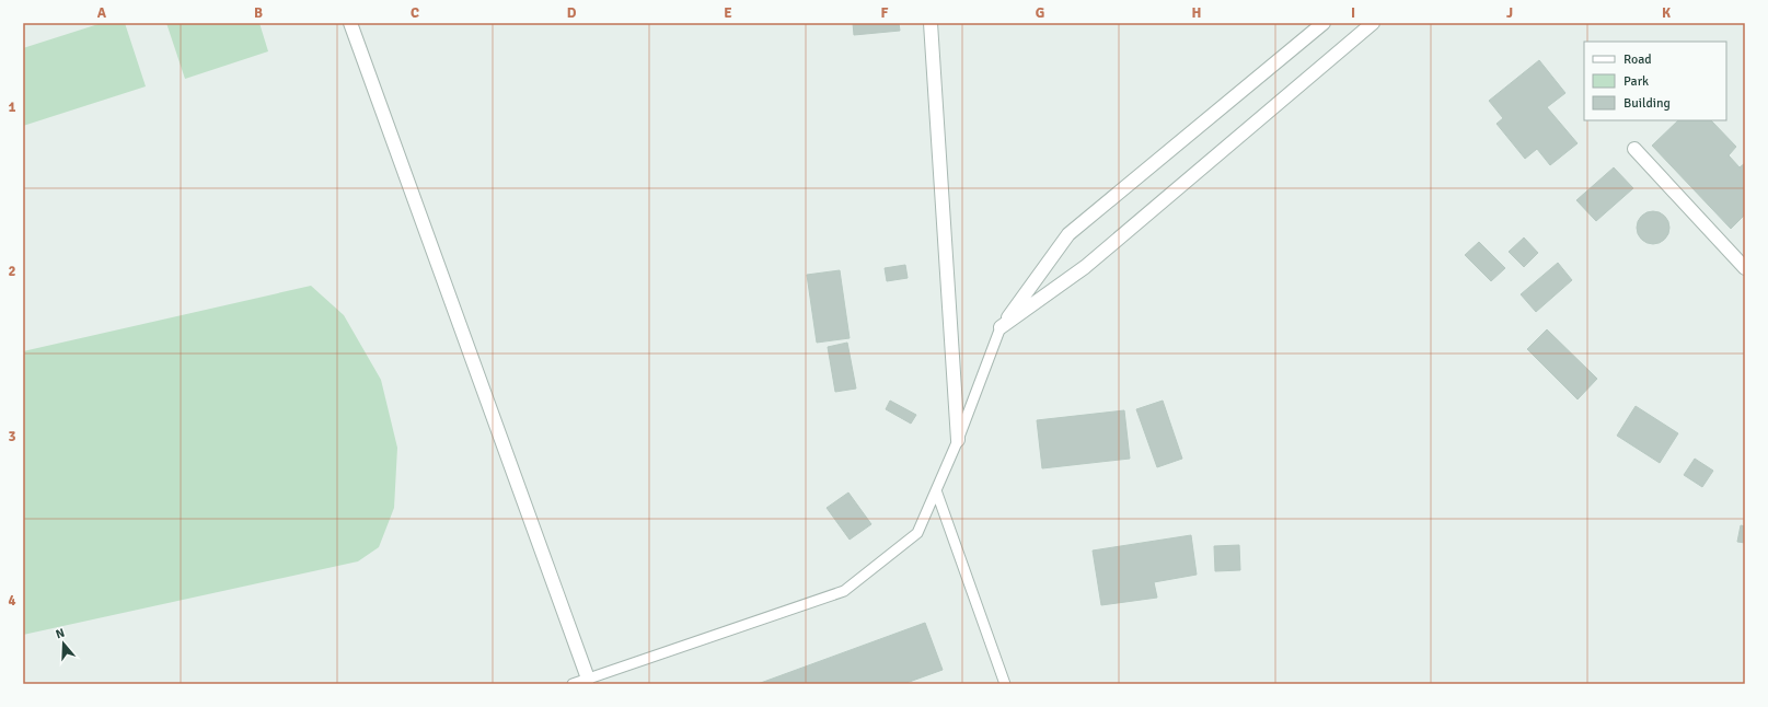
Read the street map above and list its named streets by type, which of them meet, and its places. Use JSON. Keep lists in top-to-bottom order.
{
  "legend": ["Road", "Park", "Building"],
  "north": "top",
  "grid": {
    "columns": [
      "A",
      "B",
      "C",
      "D",
      "E",
      "F",
      "G",
      "H",
      "I",
      "J",
      "K"
    ],
    "rows": [
      "1",
      "2",
      "3",
      "4"
    ]
  }
}
